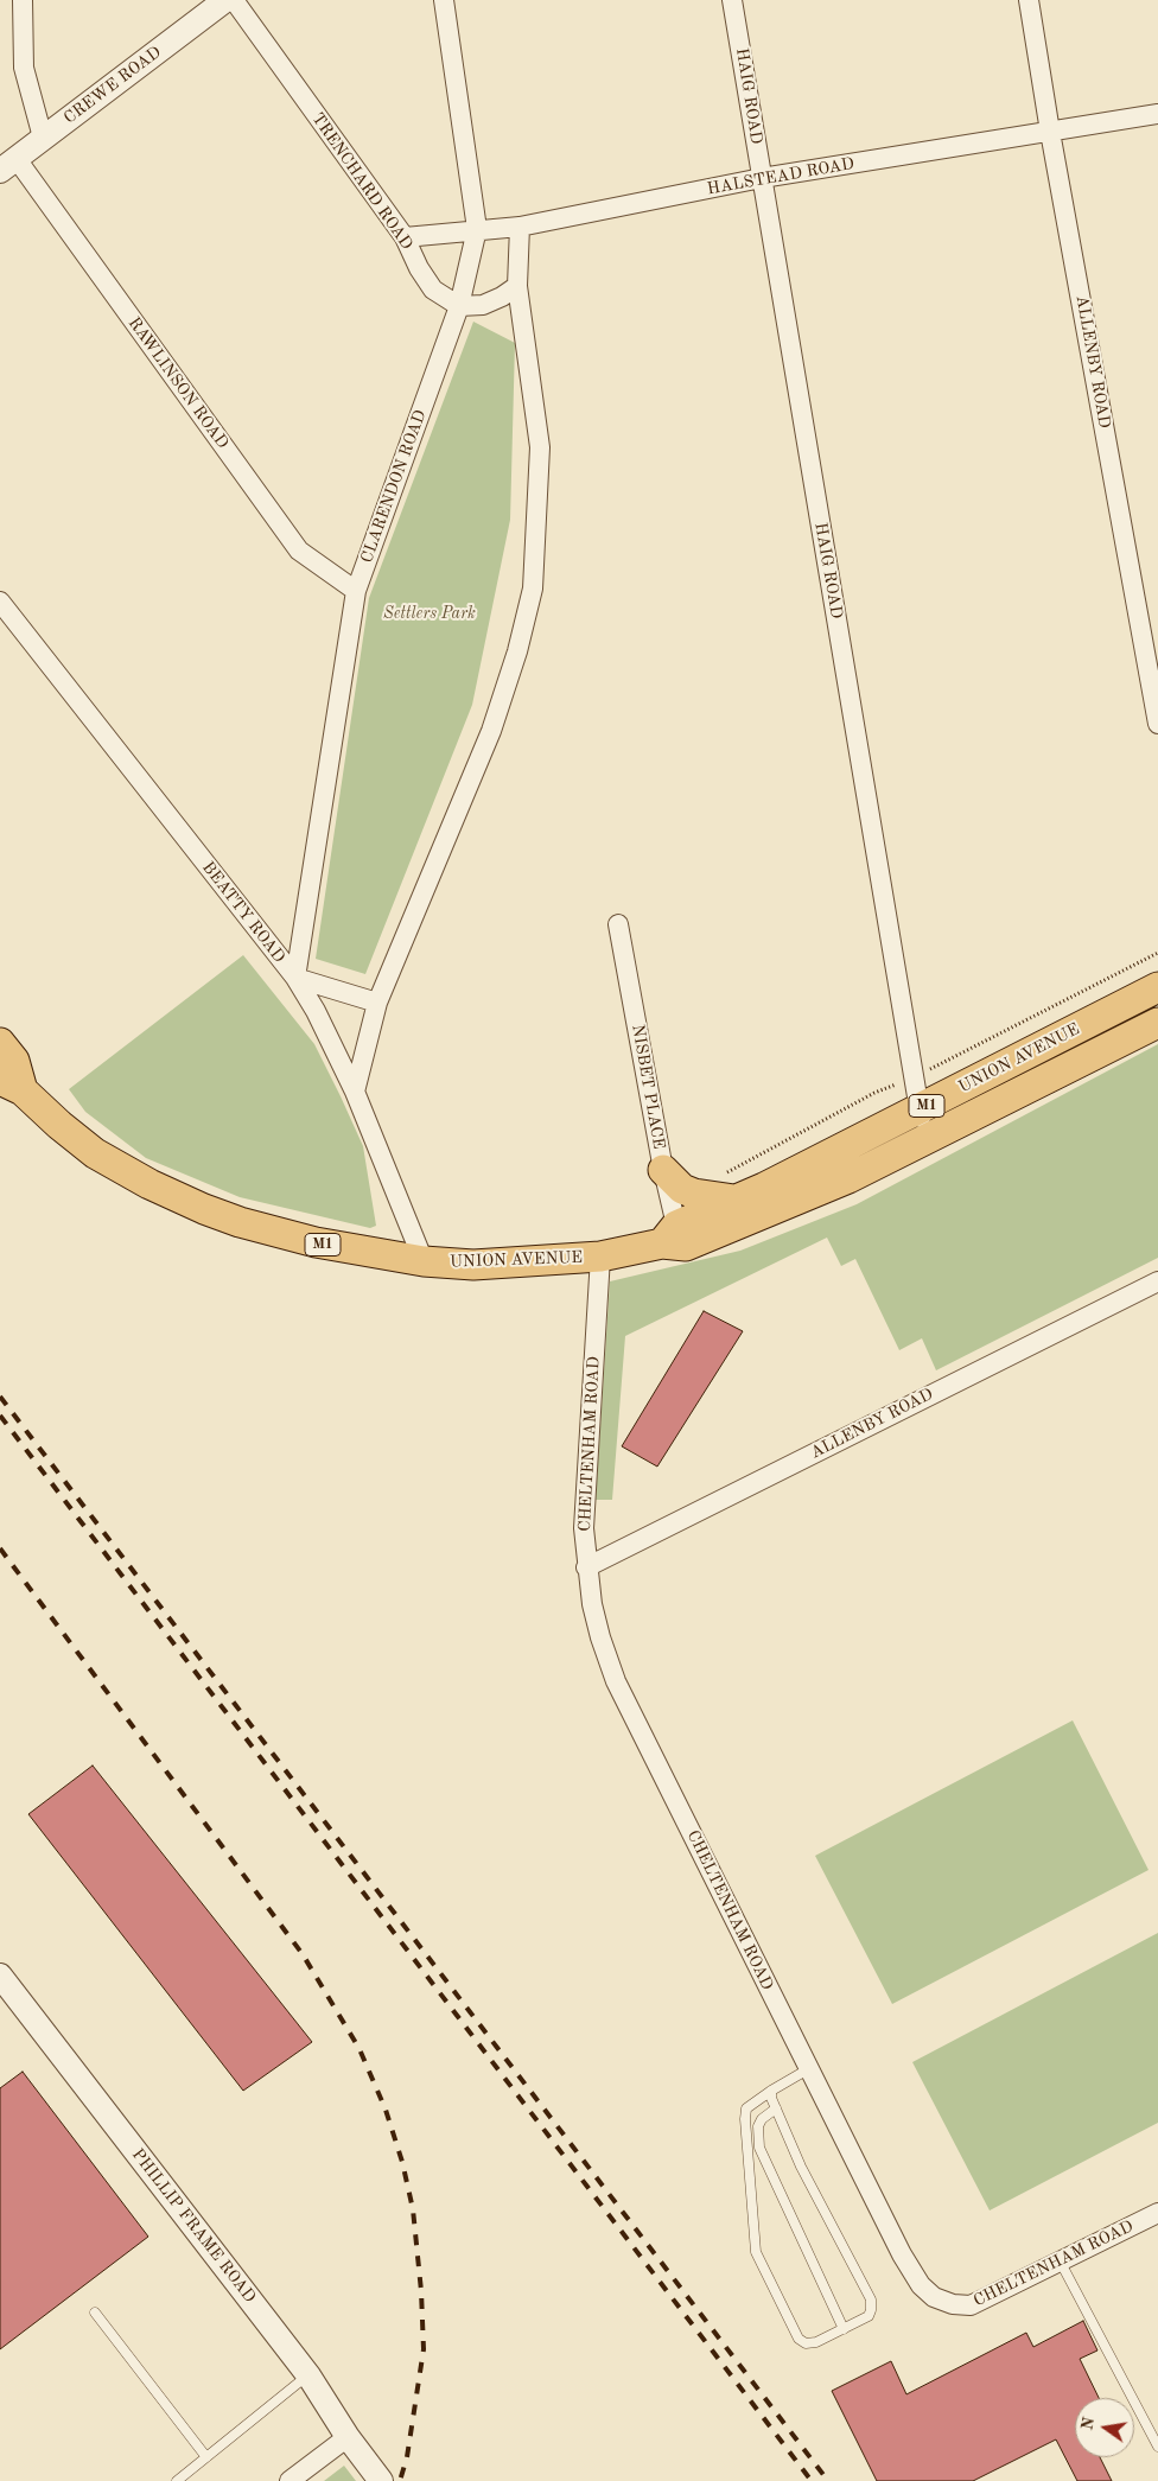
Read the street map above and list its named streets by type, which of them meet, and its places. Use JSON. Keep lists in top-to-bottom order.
{
  "streets": {
    "main road": ["UNION AVENUE", "M1"],
    "street": [
      "CREWE ROAD",
      "HAIG ROAD",
      "HALSTEAD ROAD",
      "TRENCHARD ROAD",
      "ALLENBY ROAD",
      "RAWLINSON ROAD",
      "CLARENDON ROAD",
      "BEATTY ROAD",
      "NISBET PLACE",
      "CHELTENHAM ROAD",
      "PHILLIP FRAME ROAD"
    ]
  },
  "crossings": [
    ["CREWE ROAD", "RAWLINSON ROAD"],
    ["HAIG ROAD", "HALSTEAD ROAD"],
    ["HAIG ROAD", "UNION AVENUE"],
    ["HALSTEAD ROAD", "TRENCHARD ROAD"],
    ["HALSTEAD ROAD", "ALLENBY ROAD"],
    ["HALSTEAD ROAD", "CLARENDON ROAD"],
    ["TRENCHARD ROAD", "CLARENDON ROAD"],
    ["ALLENBY ROAD", "CHELTENHAM ROAD"],
    ["RAWLINSON ROAD", "CLARENDON ROAD"],
    ["CLARENDON ROAD", "BEATTY ROAD"],
    ["BEATTY ROAD", "UNION AVENUE"],
    ["UNION AVENUE", "NISBET PLACE"],
    ["UNION AVENUE", "CHELTENHAM ROAD"]
  ],
  "parks": ["Settlers Park"],
  "north": "left"
}
